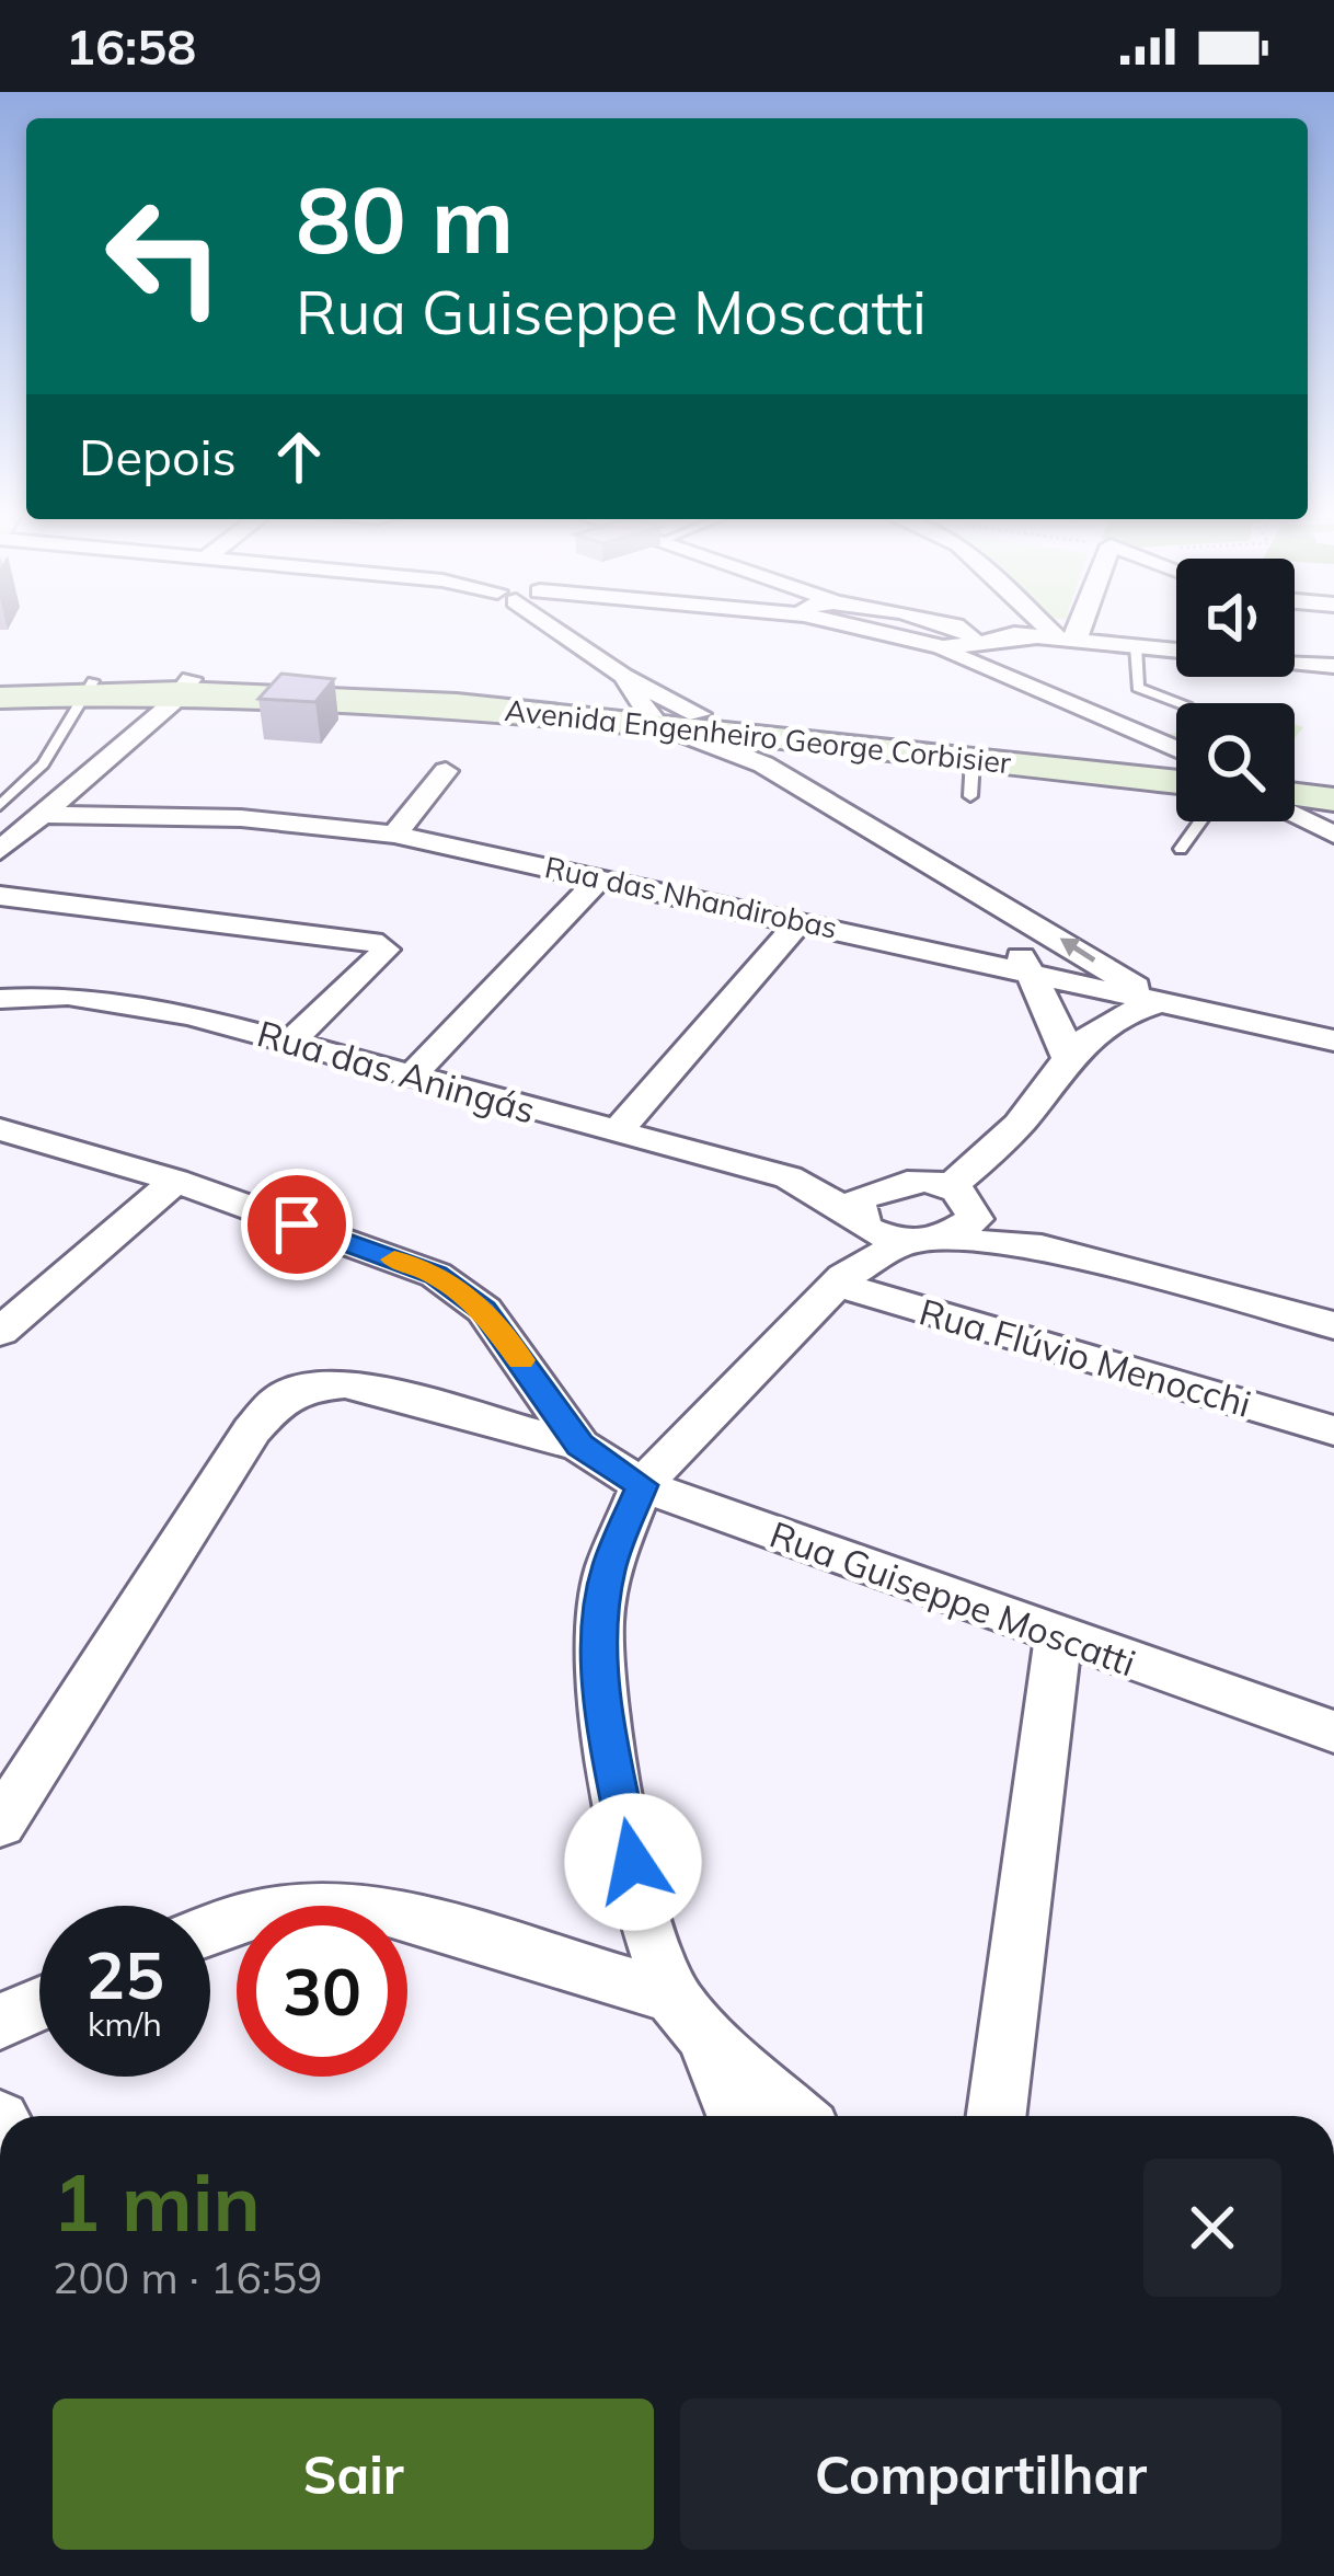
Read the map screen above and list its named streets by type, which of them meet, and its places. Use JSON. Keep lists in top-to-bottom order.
{
  "streets": {
    "main road": ["Avenida Engenheiro George Corbisier"],
    "street": [
      "Rua das Nhandirobas",
      "Rua das Aningás",
      "Rua Flúvio Menocchi",
      "Rua Guiseppe Moscatti"
    ]
  },
  "page": {
    "status": "16:58",
    "turn": ["80 m", "Rua Guiseppe Moscatti"],
    "then": "Depois",
    "speed": "25 km/h",
    "limit": "30",
    "heading": ["1 min", "200 m · 16:59"],
    "buttons": ["Sair", "Compartilhar"]
  }
}
